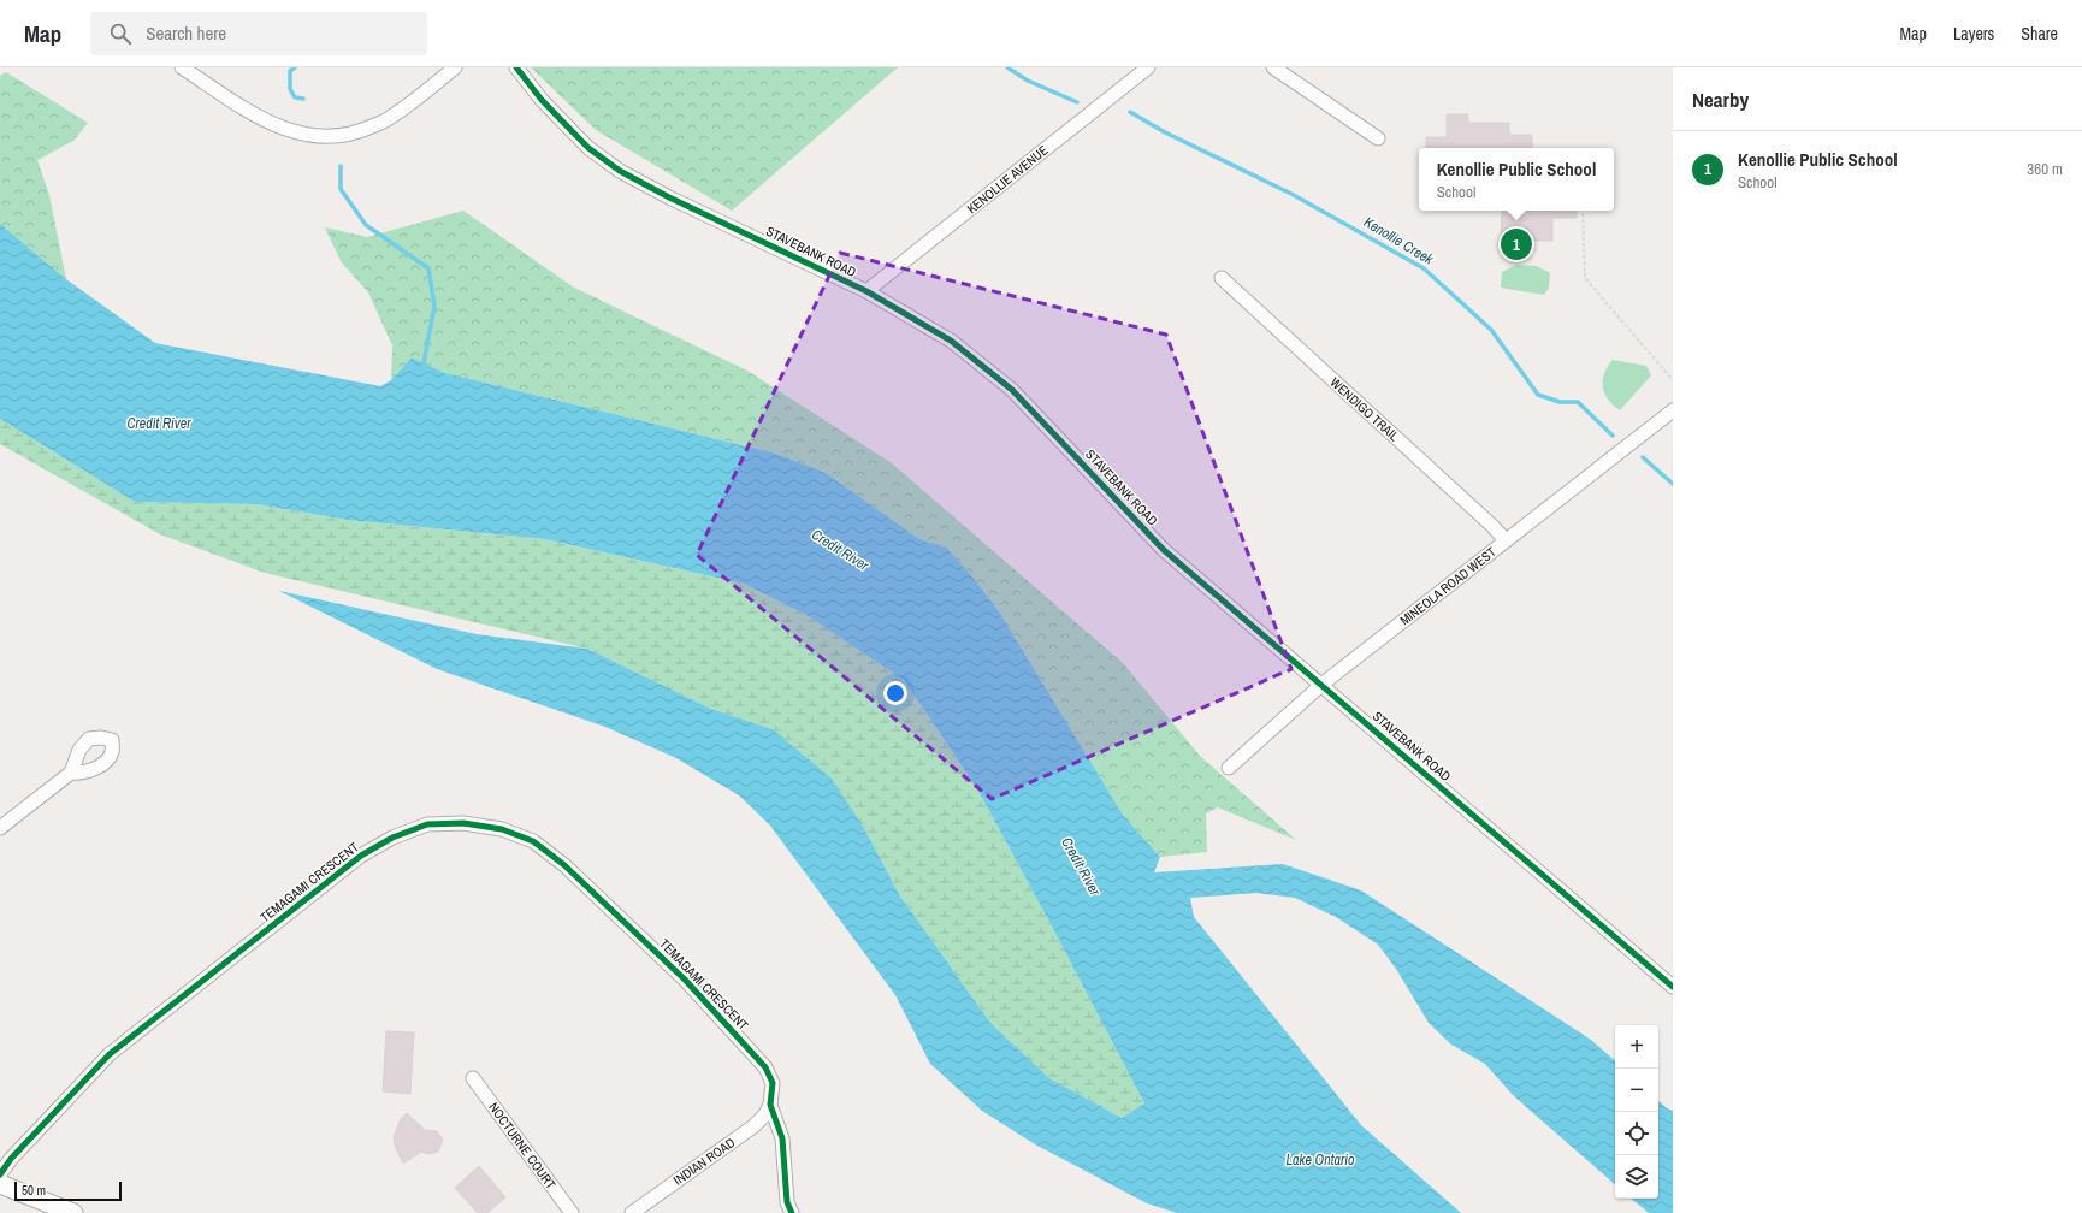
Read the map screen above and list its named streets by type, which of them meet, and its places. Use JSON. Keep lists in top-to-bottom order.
{
  "streets": {
    "street": [
      "KENOLLIE AVENUE",
      "STAVEBANK ROAD",
      "WENDIGO TRAIL",
      "MINEOLA ROAD WEST",
      "TEMAGAMI CRESCENT",
      "NOCTURNE COURT",
      "INDIAN ROAD"
    ]
  },
  "crossings": [
    ["KENOLLIE AVENUE", "STAVEBANK ROAD"],
    ["STAVEBANK ROAD", "MINEOLA ROAD WEST"],
    ["WENDIGO TRAIL", "MINEOLA ROAD WEST"],
    ["TEMAGAMI CRESCENT", "INDIAN ROAD"]
  ],
  "water": ["Kenollie Creek", "Credit River", "Lake Ontario"],
  "scale_bar": "50 m",
  "page": {
    "header": "Map",
    "search": "Search here",
    "nav": ["Map", "Layers", "Share"],
    "heading": "Nearby",
    "list": [
      {
        "mark": "1",
        "name": "Kenollie Public School",
        "note": "School",
        "value": "360 m"
      }
    ],
    "popup": ["Kenollie Public School", "School"],
    "pins": "1",
    "map_buttons": ["+", "−"],
    "scale": "50 m"
  }
}
